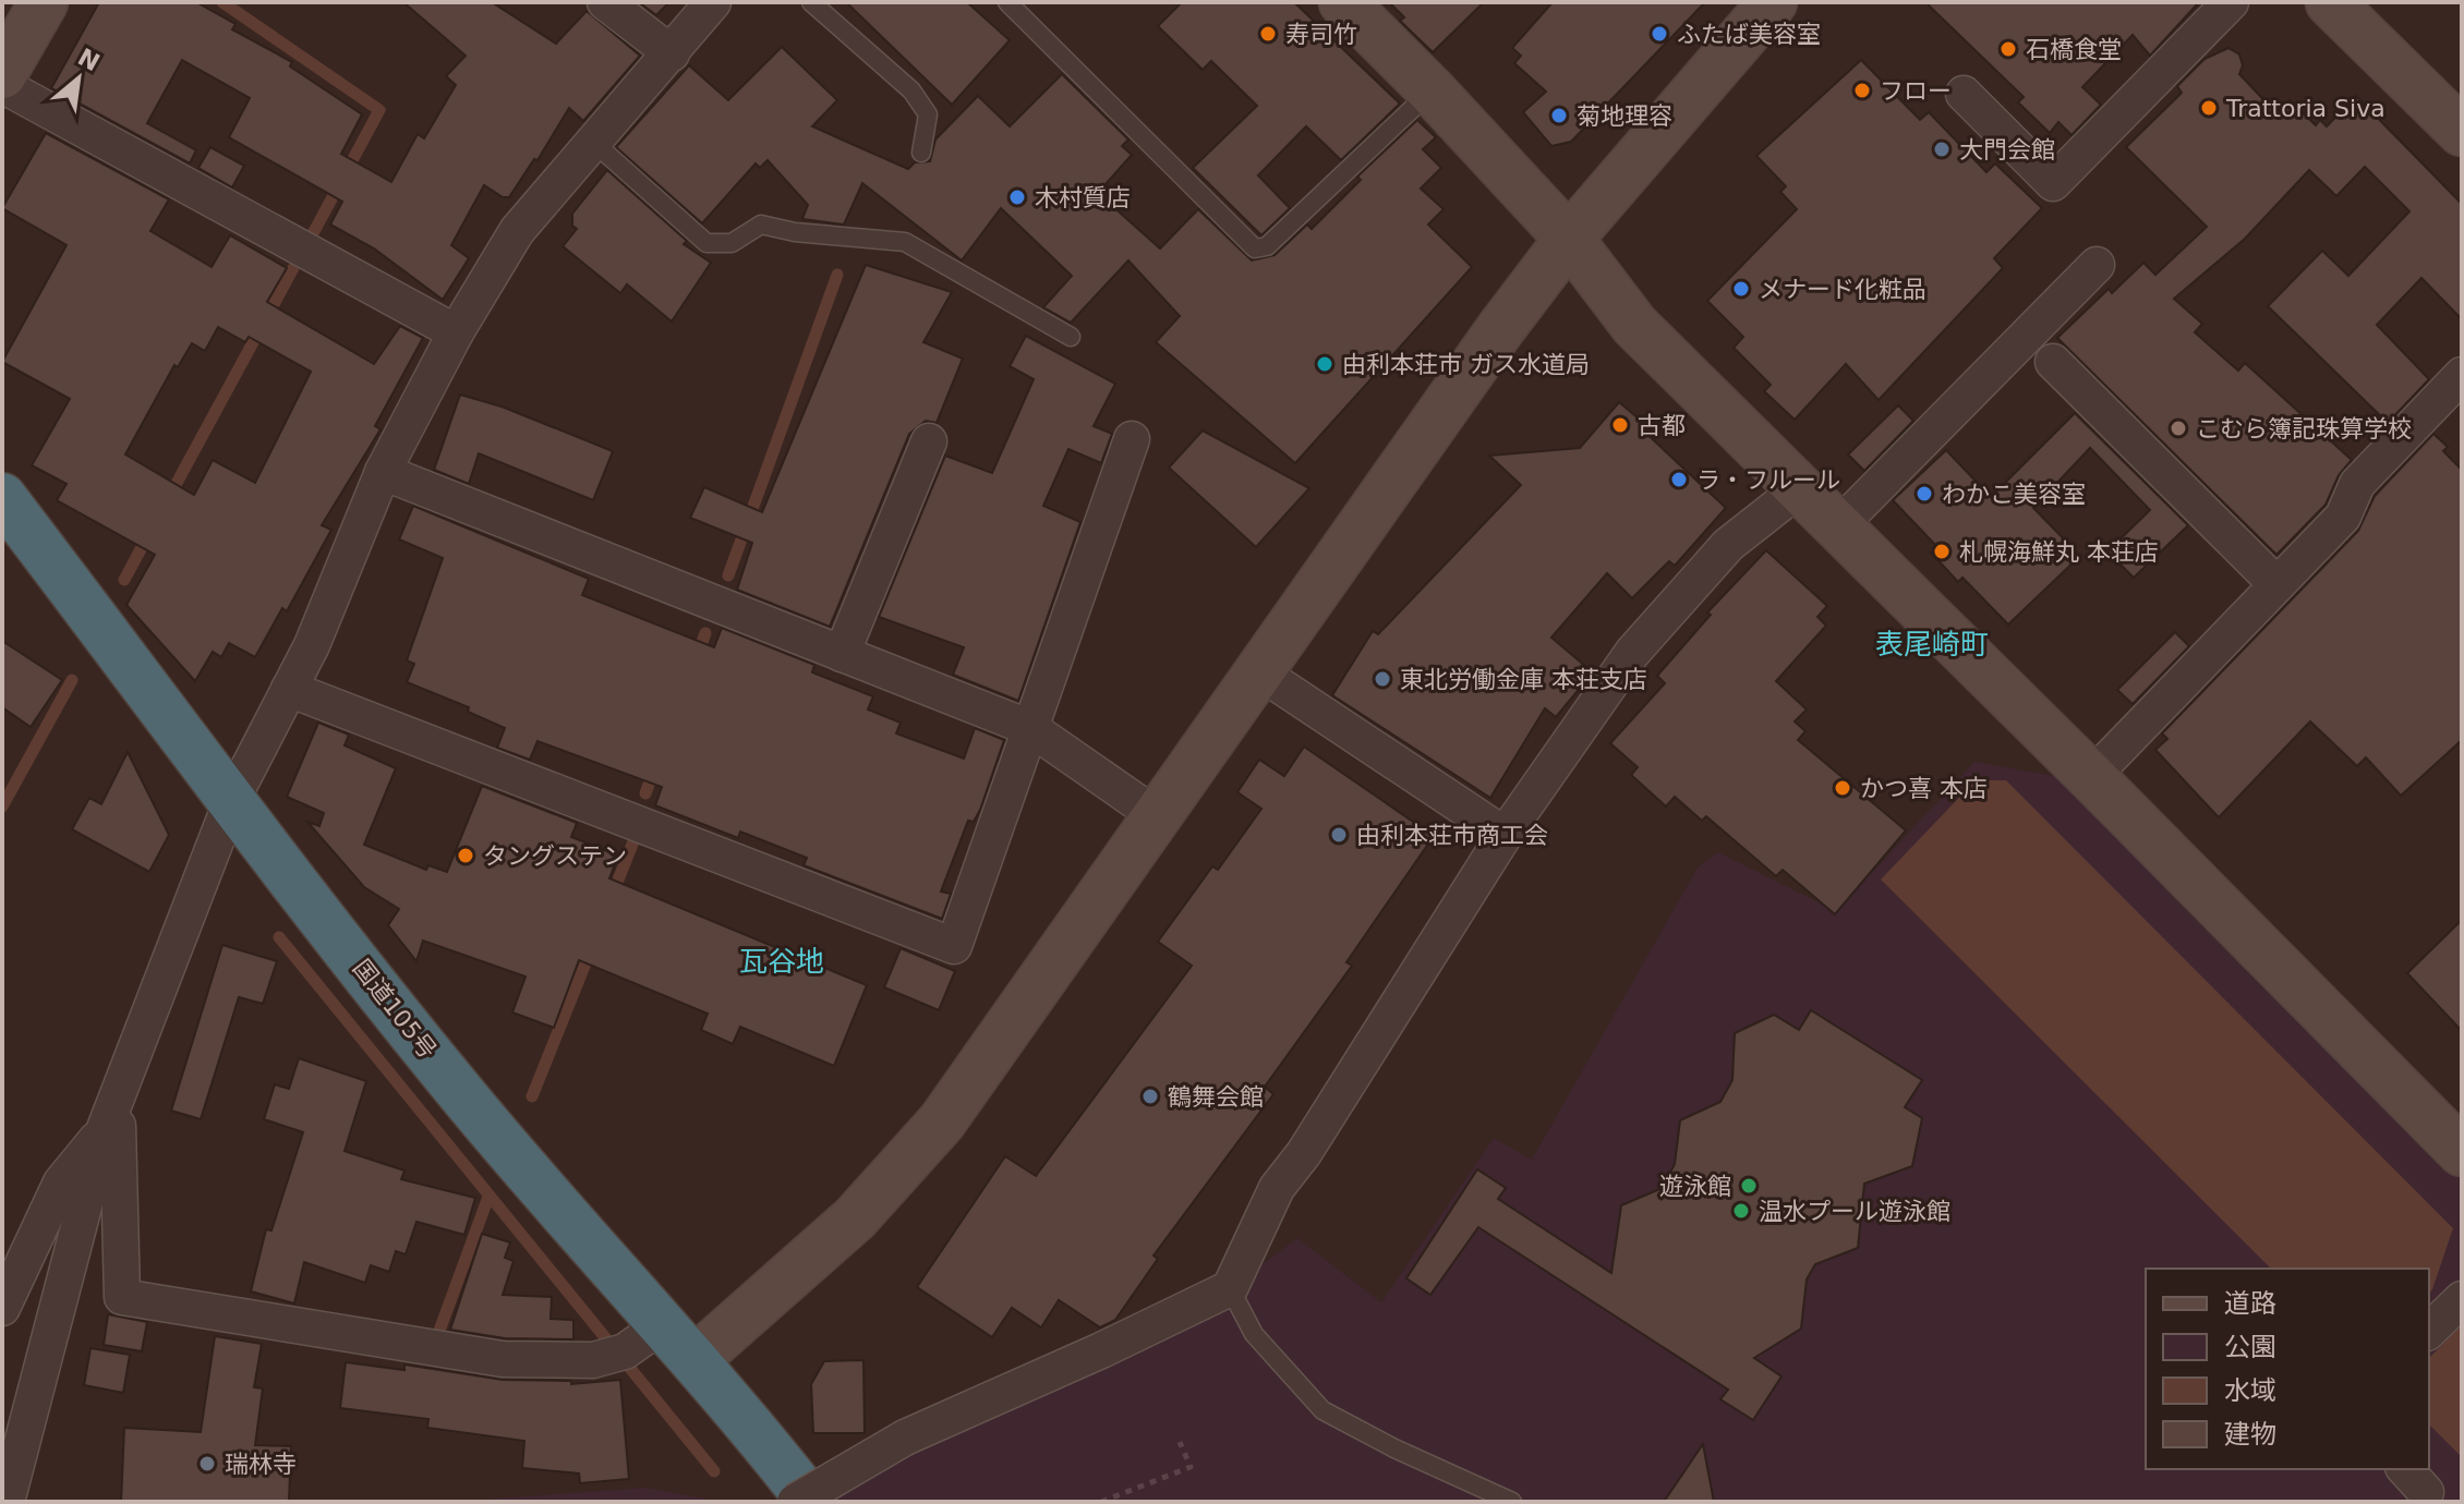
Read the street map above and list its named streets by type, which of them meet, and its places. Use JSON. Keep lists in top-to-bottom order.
{
  "streets": {
    "highway": ["国道105号"]
  },
  "districts": ["表尾崎町", "瓦谷地"],
  "places": [
    "寿司竹",
    "ふたば美容室",
    "石橋食堂",
    "フロー",
    "Trattoria Siva",
    "菊地理容",
    "大門会館",
    "木村質店",
    "メナード化粧品",
    "由利本荘市 ガス水道局",
    "古都",
    "こむら簿記珠算学校",
    "ラ・フルール",
    "わかこ美容室",
    "札幌海鮮丸 本荘店",
    "東北労働金庫 本荘支店",
    "かつ喜 本店",
    "由利本荘市商工会",
    "タングステン",
    "鶴舞会館",
    "遊泳館",
    "温水プール遊泳館",
    "瑞林寺"
  ],
  "legend": [
    "道路",
    "公園",
    "水域",
    "建物"
  ],
  "north": "top right"
}
